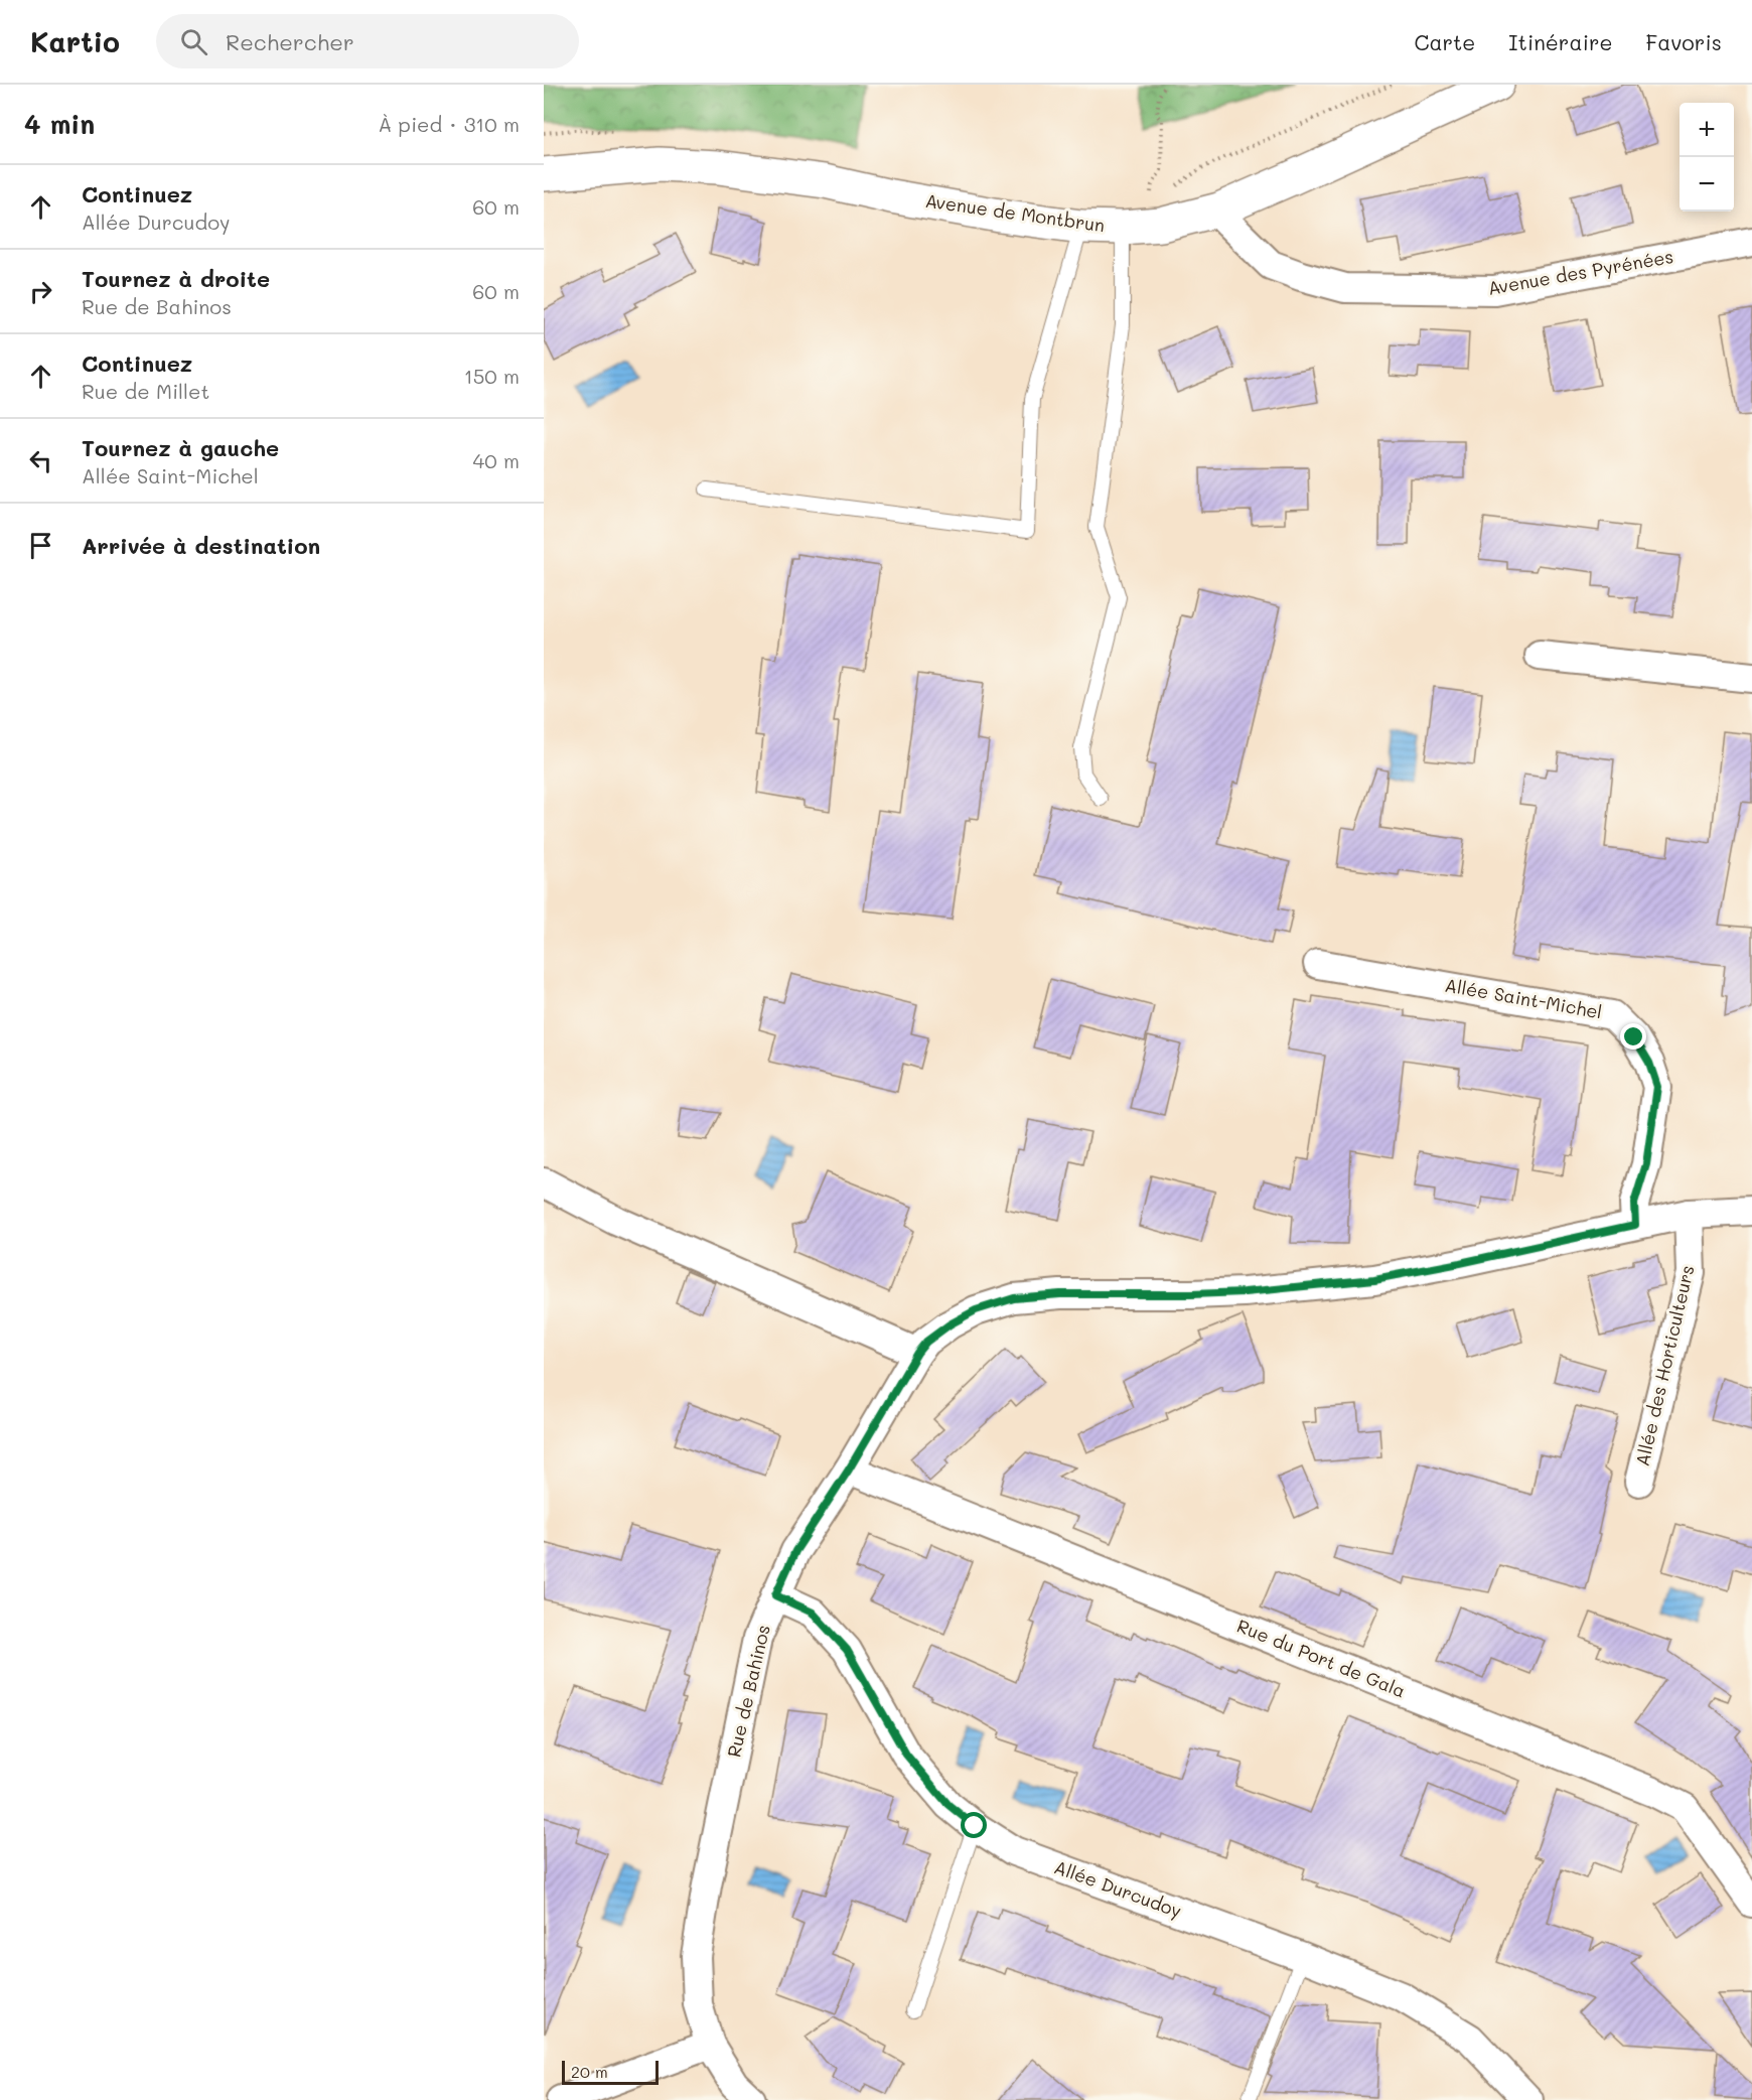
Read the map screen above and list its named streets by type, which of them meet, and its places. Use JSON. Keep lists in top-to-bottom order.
{
  "streets": {
    "street": [
      "Avenue de Montbrun",
      "Avenue des Pyrénées",
      "Allée Saint-Michel",
      "Allée des Horticulteurs",
      "Rue du Port de Gala",
      "Rue de Bahinos",
      "Allée Durcudoy"
    ]
  },
  "crossings": [
    ["Avenue de Montbrun", "Avenue des Pyrénées"],
    ["Allée Saint-Michel", "Rue de Bahinos"],
    ["Allée des Horticulteurs", "Rue de Bahinos"],
    ["Rue du Port de Gala", "Rue de Bahinos"],
    ["Rue de Bahinos", "Allée Durcudoy"]
  ],
  "scale_bar": "20 m",
  "page": {
    "header": "Kartio",
    "search": "Rechercher",
    "nav": ["Carte", "Itinéraire", "Favoris"],
    "heading": ["4 min", "À pied · 310 m"],
    "map_buttons": ["+", "−"],
    "list": [
      ["Continuez", "Allée Durcudoy", "60 m"],
      ["Tournez à droite", "Rue de Bahinos", "60 m"],
      ["Continuez", "Rue de Millet", "150 m"],
      ["Tournez à gauche", "Allée Saint-Michel", "40 m"],
      "Arrivée à destination"
    ],
    "scale": "20 m"
  }
}
